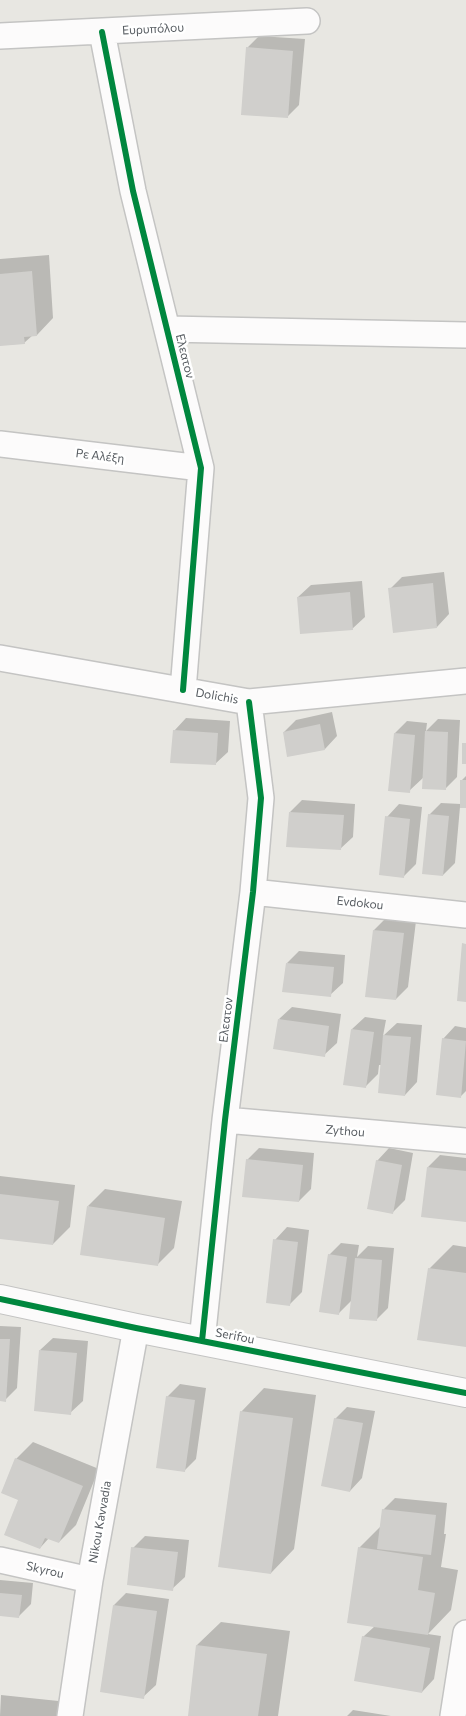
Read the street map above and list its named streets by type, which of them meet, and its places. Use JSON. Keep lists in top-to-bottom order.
{
  "streets": {
    "street": [
      "Ευρυπόλου",
      "Ελεατον",
      "Ρε Αλέξη",
      "Dolichis",
      "Evdokou",
      "Zythou",
      "Serifou",
      "Nikou Kavvadia",
      "Skyrou"
    ]
  },
  "crossings": [
    ["Ευρυπόλου", "Ελεατον"],
    ["Ελεατον", "Ρε Αλέξη"],
    ["Ελεατον", "Dolichis"],
    ["Ελεατον", "Evdokou"],
    ["Ελεατον", "Zythou"],
    ["Ελεατον", "Serifou"],
    ["Serifou", "Nikou Kavvadia"],
    ["Nikou Kavvadia", "Skyrou"]
  ]
}
